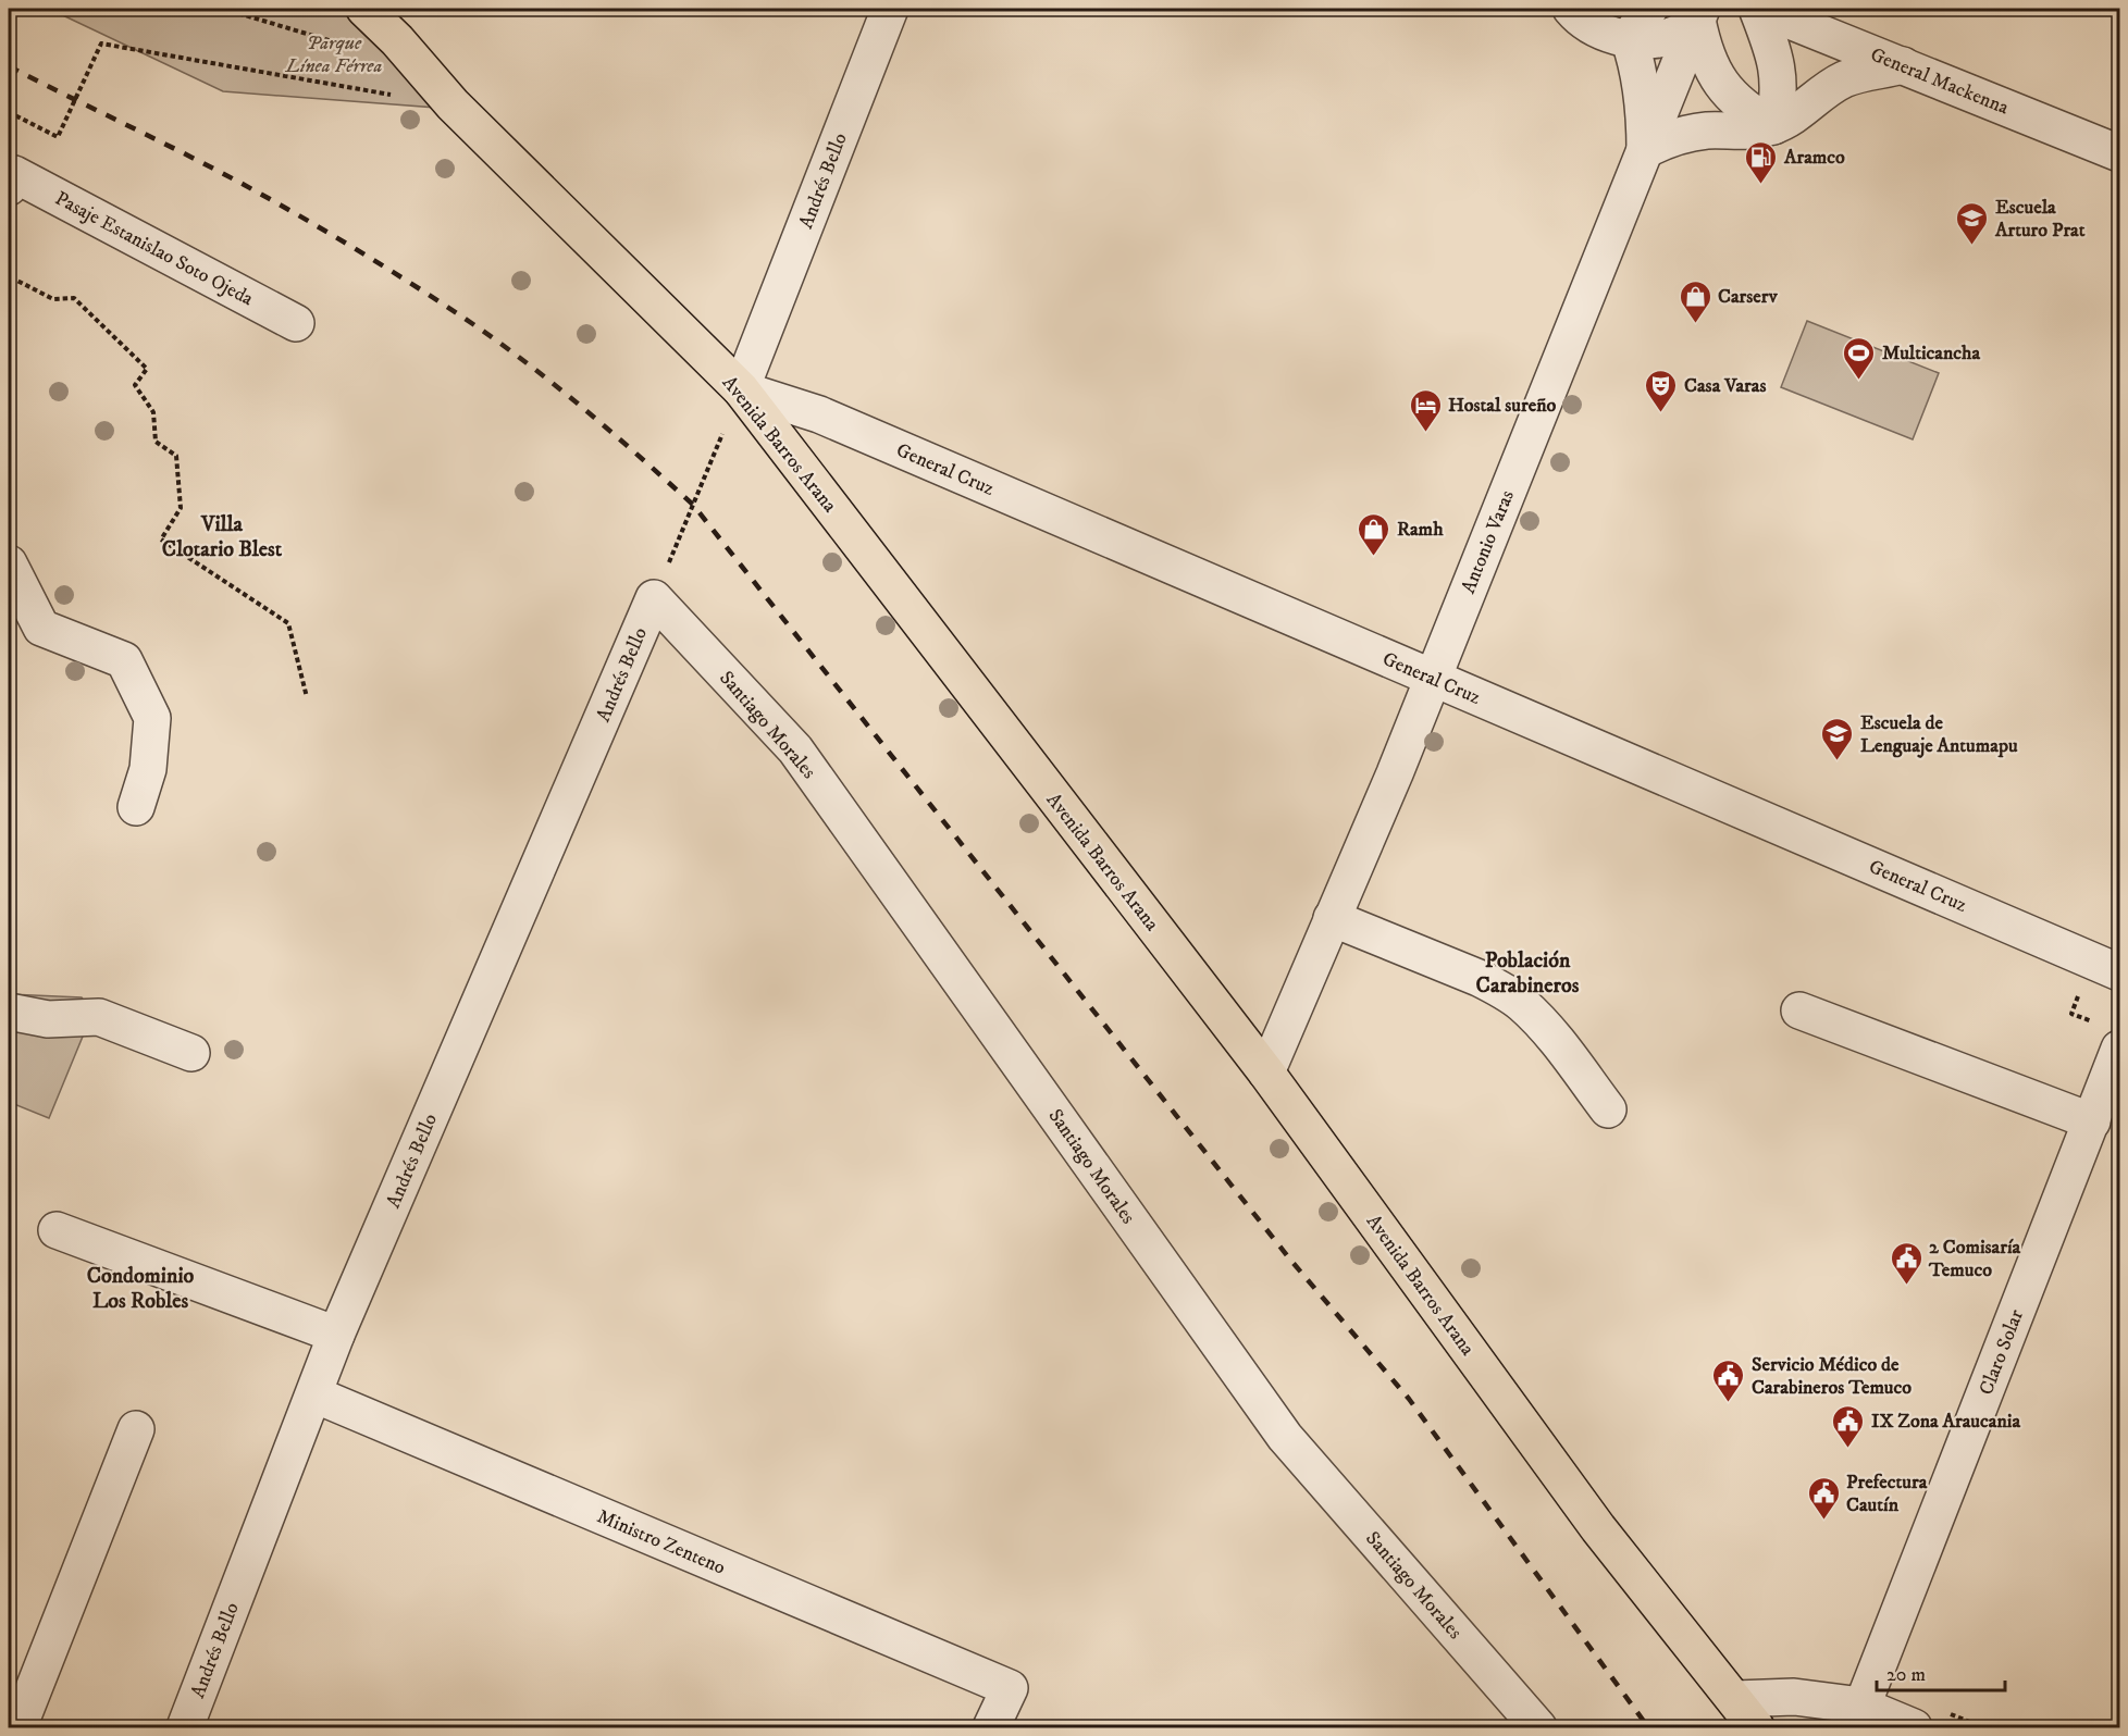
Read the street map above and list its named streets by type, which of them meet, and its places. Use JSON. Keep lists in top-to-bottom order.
{
  "streets": {
    "main road": ["Avenida Barros Arana"],
    "street": [
      "General Mackenna",
      "Andrés Bello",
      "Pasaje Estanislao Soto Ojeda",
      "General Cruz",
      "Antonio Varas",
      "Santiago Morales",
      "Claro Solar",
      "Ministro Zenteno"
    ]
  },
  "crossings": [
    ["Andrés Bello", "Avenida Barros Arana"],
    ["Andrés Bello", "General Cruz"],
    ["Andrés Bello", "Santiago Morales"],
    ["Andrés Bello", "Ministro Zenteno"],
    ["Avenida Barros Arana", "General Cruz"],
    ["Avenida Barros Arana", "Antonio Varas"],
    ["General Cruz", "Antonio Varas"]
  ],
  "districts": ["Villa Clotario Blest", "Población Carabineros", "Condominio Los Robles"],
  "parks": ["Parque Línea Férrea"],
  "places": {
    "fuel station": ["Aramco"],
    "school or university": ["Escuela Arturo Prat", "Escuela de Lenguaje Antumapu"],
    "shop": ["Carserv", "Ramh"],
    "sports": ["Multicancha"],
    "theatre": ["Casa Varas"],
    "hotel": ["Hostal sureño"],
    "public building": [
      "2 Comisaría Temuco",
      "Servicio Médico de Carabineros Temuco",
      "IX Zona Araucania",
      "Prefectura Cautín"
    ]
  },
  "scale_bar": "20 m"
}
